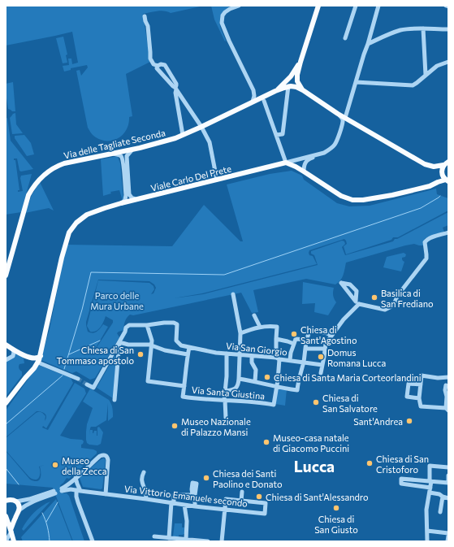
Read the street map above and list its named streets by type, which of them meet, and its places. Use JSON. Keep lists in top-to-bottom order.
{
  "streets": {
    "main road": ["Via delle Tagliate Seconda", "Viale Carlo Del Prete"],
    "street": ["Via San Giorgio", "Via Santa Giustina", "Via Vittorio Emanuele secondo"]
  },
  "districts": ["Lucca"],
  "parks": ["Parco delle Mura Urbane"],
  "places": [
    "Basilica di San Frediano",
    "Chiesa di Sant'Agostino",
    "Chiesa di San Tommaso apostolo",
    "Domus Romana Lucca",
    "Chiesa di Santa Maria Corteorlandini",
    "Chiesa di San Salvatore",
    "Sant'Andrea",
    "Museo Nazionale di Palazzo Mansi",
    "Museo-casa natale di Giacomo Puccini",
    "Chiesa di San Cristoforo",
    "Museo della Zecca",
    "Chiesa dei Santi Paolino e Donato",
    "Chiesa di Sant'Alessandro",
    "Chiesa di San Giusto"
  ]
}
